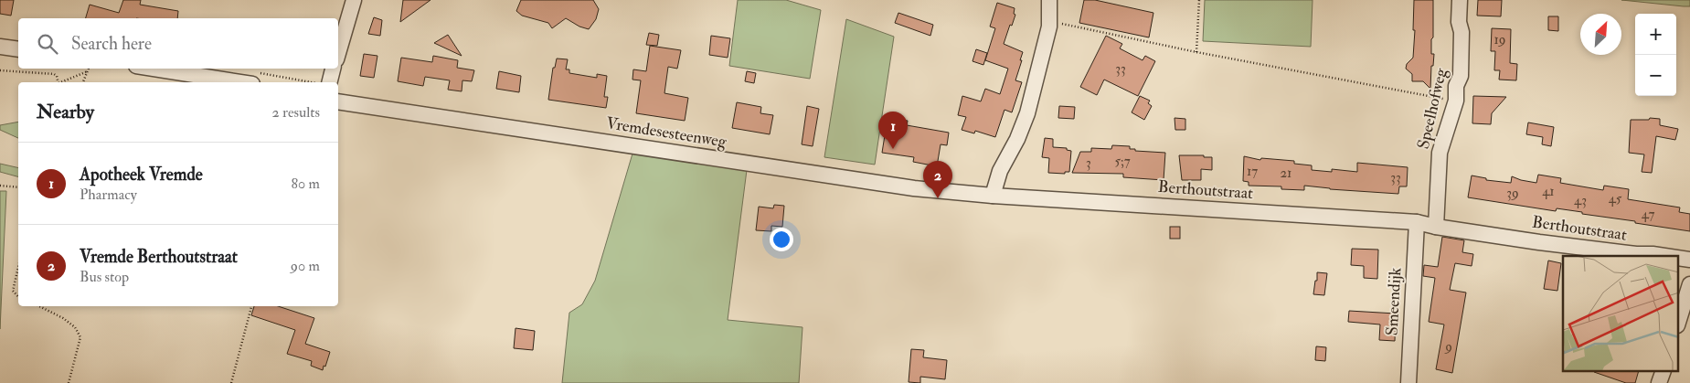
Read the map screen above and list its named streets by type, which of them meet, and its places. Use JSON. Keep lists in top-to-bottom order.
{
  "streets": {
    "street": [
      "Speelhofweg",
      "Vremdesesteenweg",
      "Berthoutstraat",
      "Smeendijk"
    ]
  },
  "crossings": [
    ["Speelhofweg", "Berthoutstraat"],
    ["Vremdesesteenweg", "Berthoutstraat"],
    ["Berthoutstraat", "Smeendijk"]
  ],
  "house_numbers": [
    "19",
    "33",
    "5;7",
    "3",
    "17",
    "21",
    "33",
    "41",
    "39",
    "45",
    "43",
    "47",
    "9"
  ],
  "north": "top right",
  "page": {
    "map_buttons": ["+", "−"],
    "search": "Search here",
    "heading": ["Nearby", "2 results"],
    "pins": ["1", "2"],
    "list": [
      {
        "mark": "1",
        "name": "Apotheek Vremde",
        "note": "Pharmacy",
        "value": "80 m"
      },
      {
        "mark": "2",
        "name": "Vremde Berthoutstraat",
        "note": "Bus stop",
        "value": "90 m"
      }
    ]
  }
}
